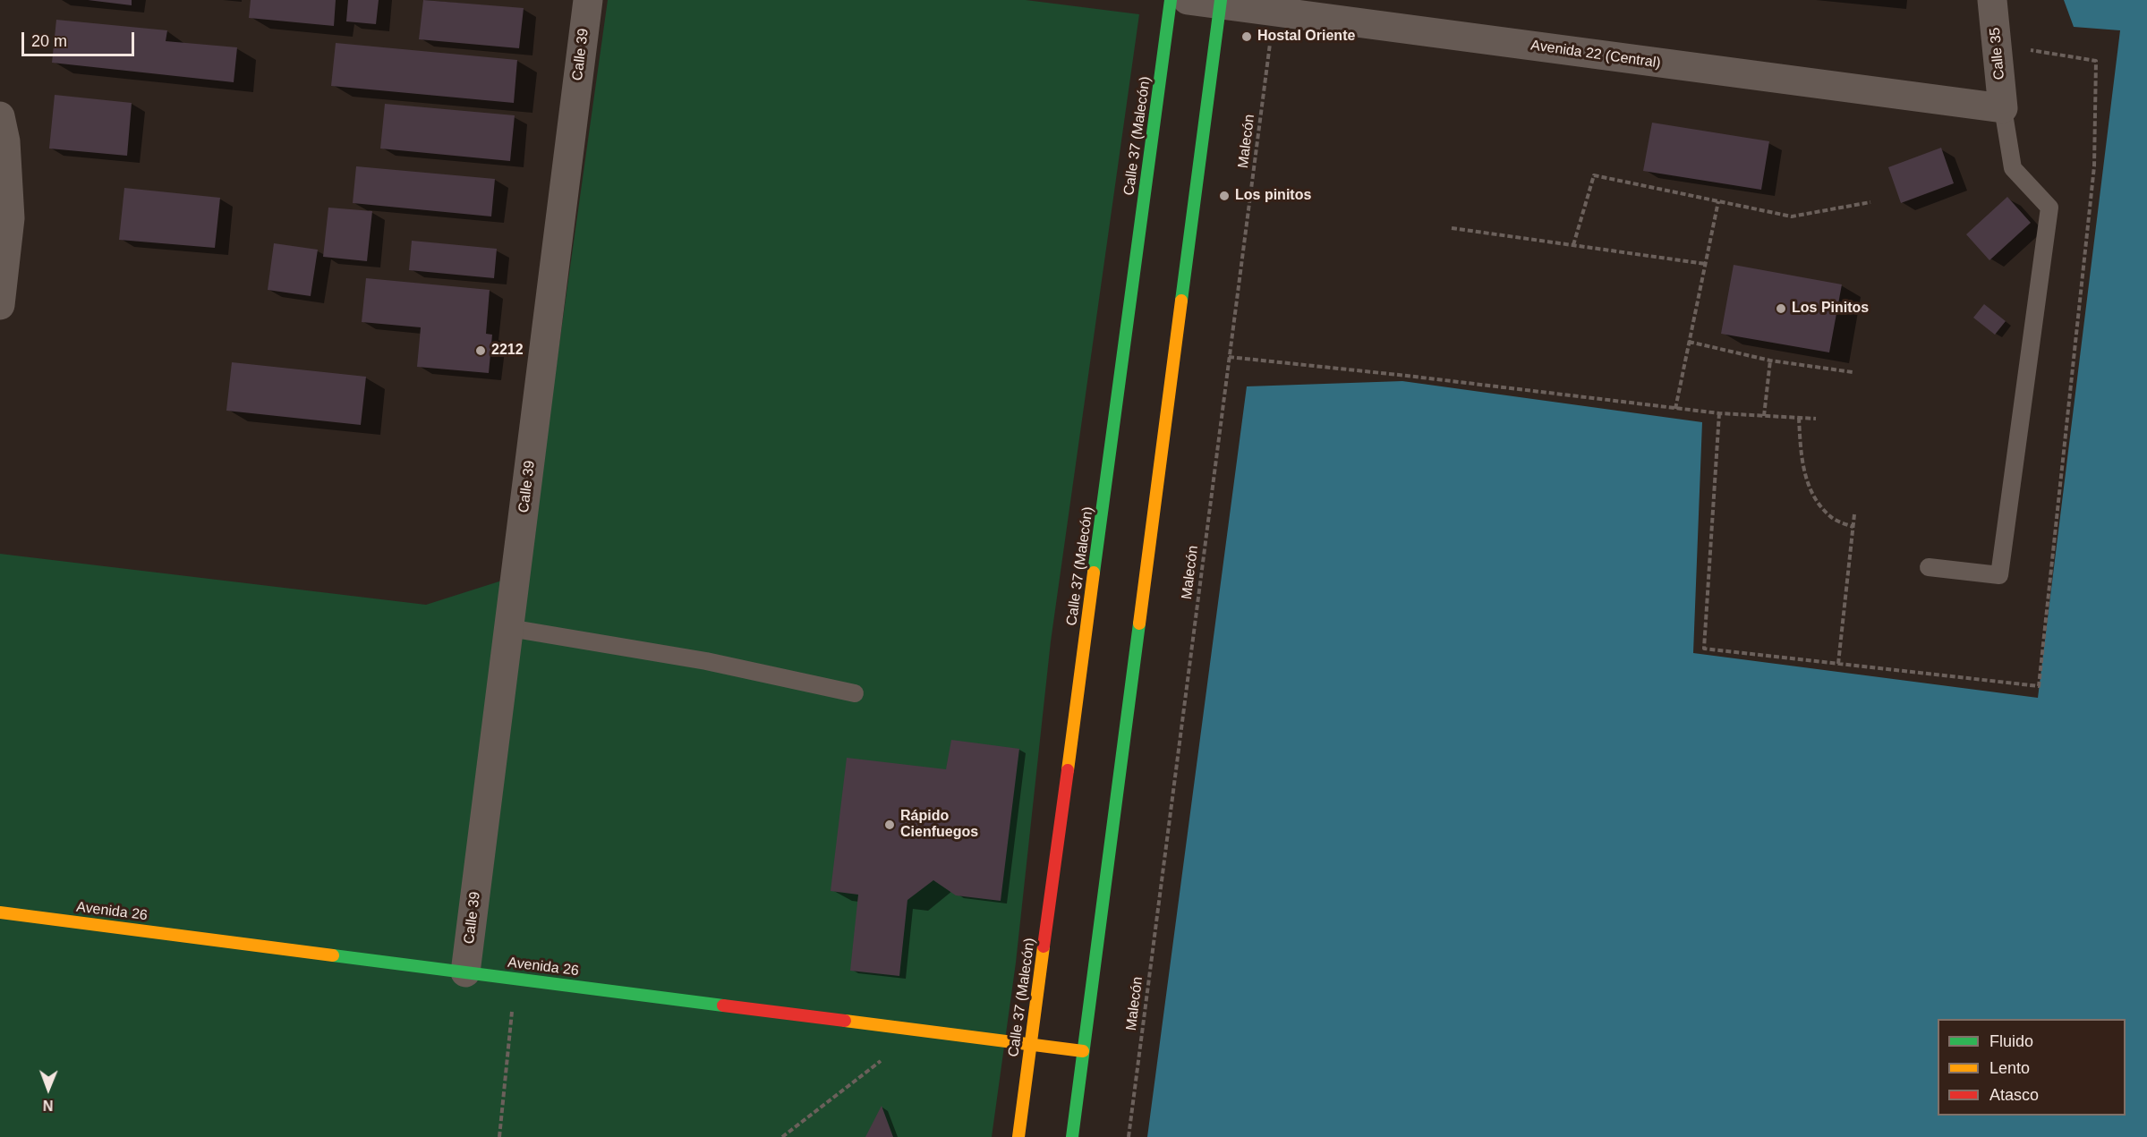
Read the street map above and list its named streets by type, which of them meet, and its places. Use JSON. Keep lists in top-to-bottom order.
{
  "streets": {
    "main road": ["Calle 37 (Malecón)", "Avenida 26"],
    "street": ["Calle 35", "Calle 39", "Avenida 22 (Central)"],
    "path": ["Malecón"]
  },
  "crossings": [
    ["Calle 35", "Avenida 22 (Central)"],
    ["Calle 39", "Avenida 26"],
    ["Avenida 22 (Central)", "Malecón"],
    ["Calle 37 (Malecón)", "Avenida 26"]
  ],
  "places": [
    "Hostal Oriente",
    "Los pinitos",
    "Los Pinitos",
    "2212",
    "Rápido Cienfuegos"
  ],
  "legend": ["Fluido", "Lento", "Atasco"],
  "scale_bar": "20 m",
  "north": "bottom"
}
